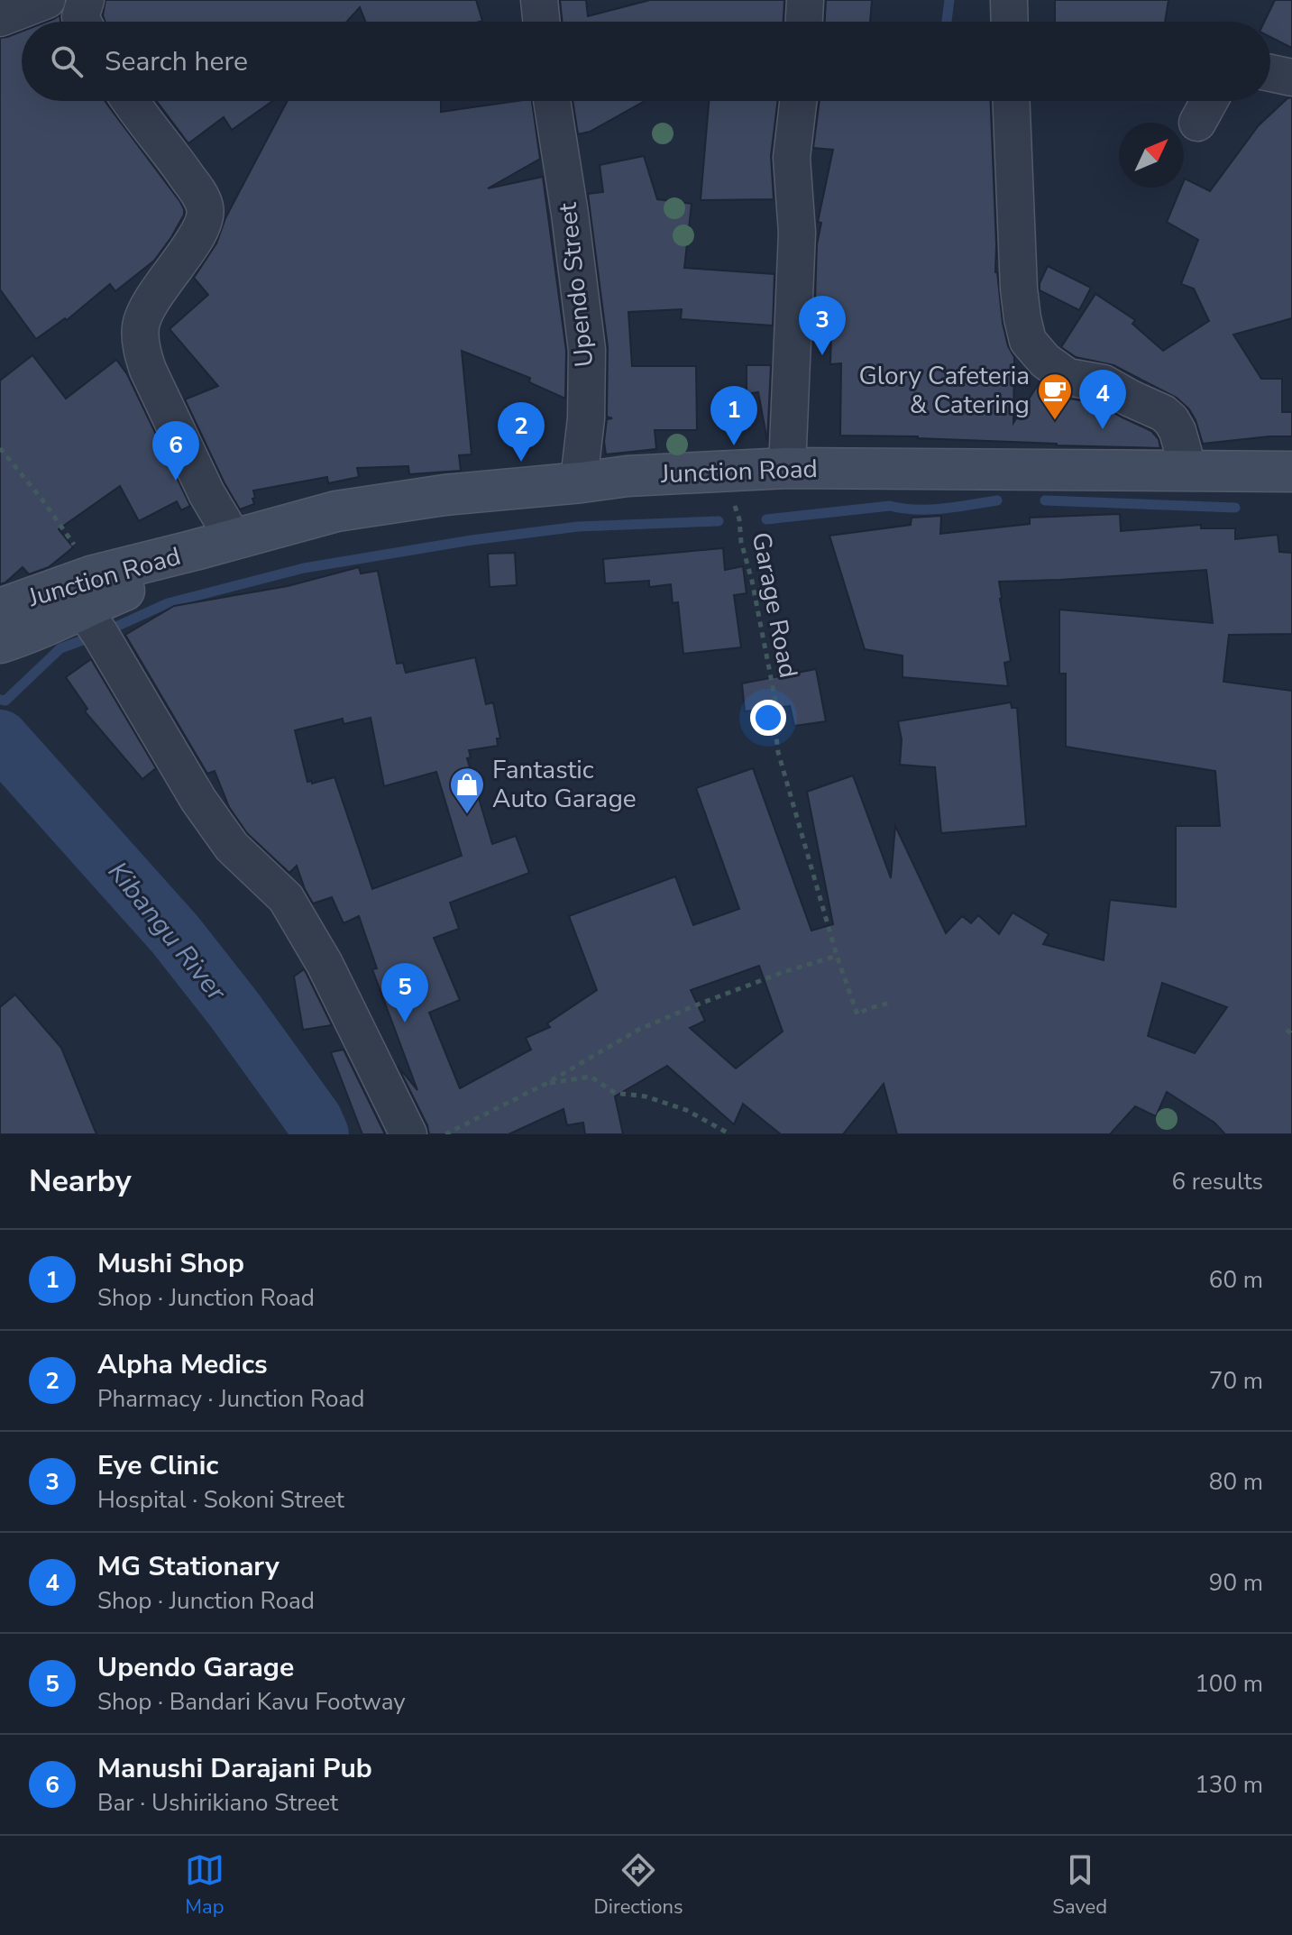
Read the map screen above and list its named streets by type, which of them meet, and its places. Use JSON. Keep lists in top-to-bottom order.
{
  "streets": {
    "main road": ["Junction Road"],
    "street": ["Upendo Street"],
    "path": ["Garage Road"]
  },
  "crossings": [
    ["Upendo Street", "Junction Road"],
    ["Junction Road", "Garage Road"]
  ],
  "water": ["Kibangu River"],
  "places": {
    "cafe": ["Glory Cafeteria & Catering"],
    "shop": ["Fantastic Auto Garage"]
  },
  "north": "top right",
  "page": {
    "search": "Search here",
    "pins": [
      "3",
      "4",
      "1",
      "2",
      "6",
      "5"
    ],
    "heading": ["Nearby", "6 results"],
    "list": [
      {
        "mark": "1",
        "name": "Mushi Shop",
        "note": "Shop · Junction Road",
        "value": "60 m"
      },
      {
        "mark": "2",
        "name": "Alpha Medics",
        "note": "Pharmacy · Junction Road",
        "value": "70 m"
      },
      {
        "mark": "3",
        "name": "Eye Clinic",
        "note": "Hospital · Sokoni Street",
        "value": "80 m"
      },
      {
        "mark": "4",
        "name": "MG Stationary",
        "note": "Shop · Junction Road",
        "value": "90 m"
      },
      {
        "mark": "5",
        "name": "Upendo Garage",
        "note": "Shop · Bandari Kavu Footway",
        "value": "100 m"
      },
      {
        "mark": "6",
        "name": "Manushi Darajani Pub",
        "note": "Bar · Ushirikiano Street",
        "value": "130 m"
      }
    ],
    "nav": ["Map", "Directions", "Saved"]
  }
}
